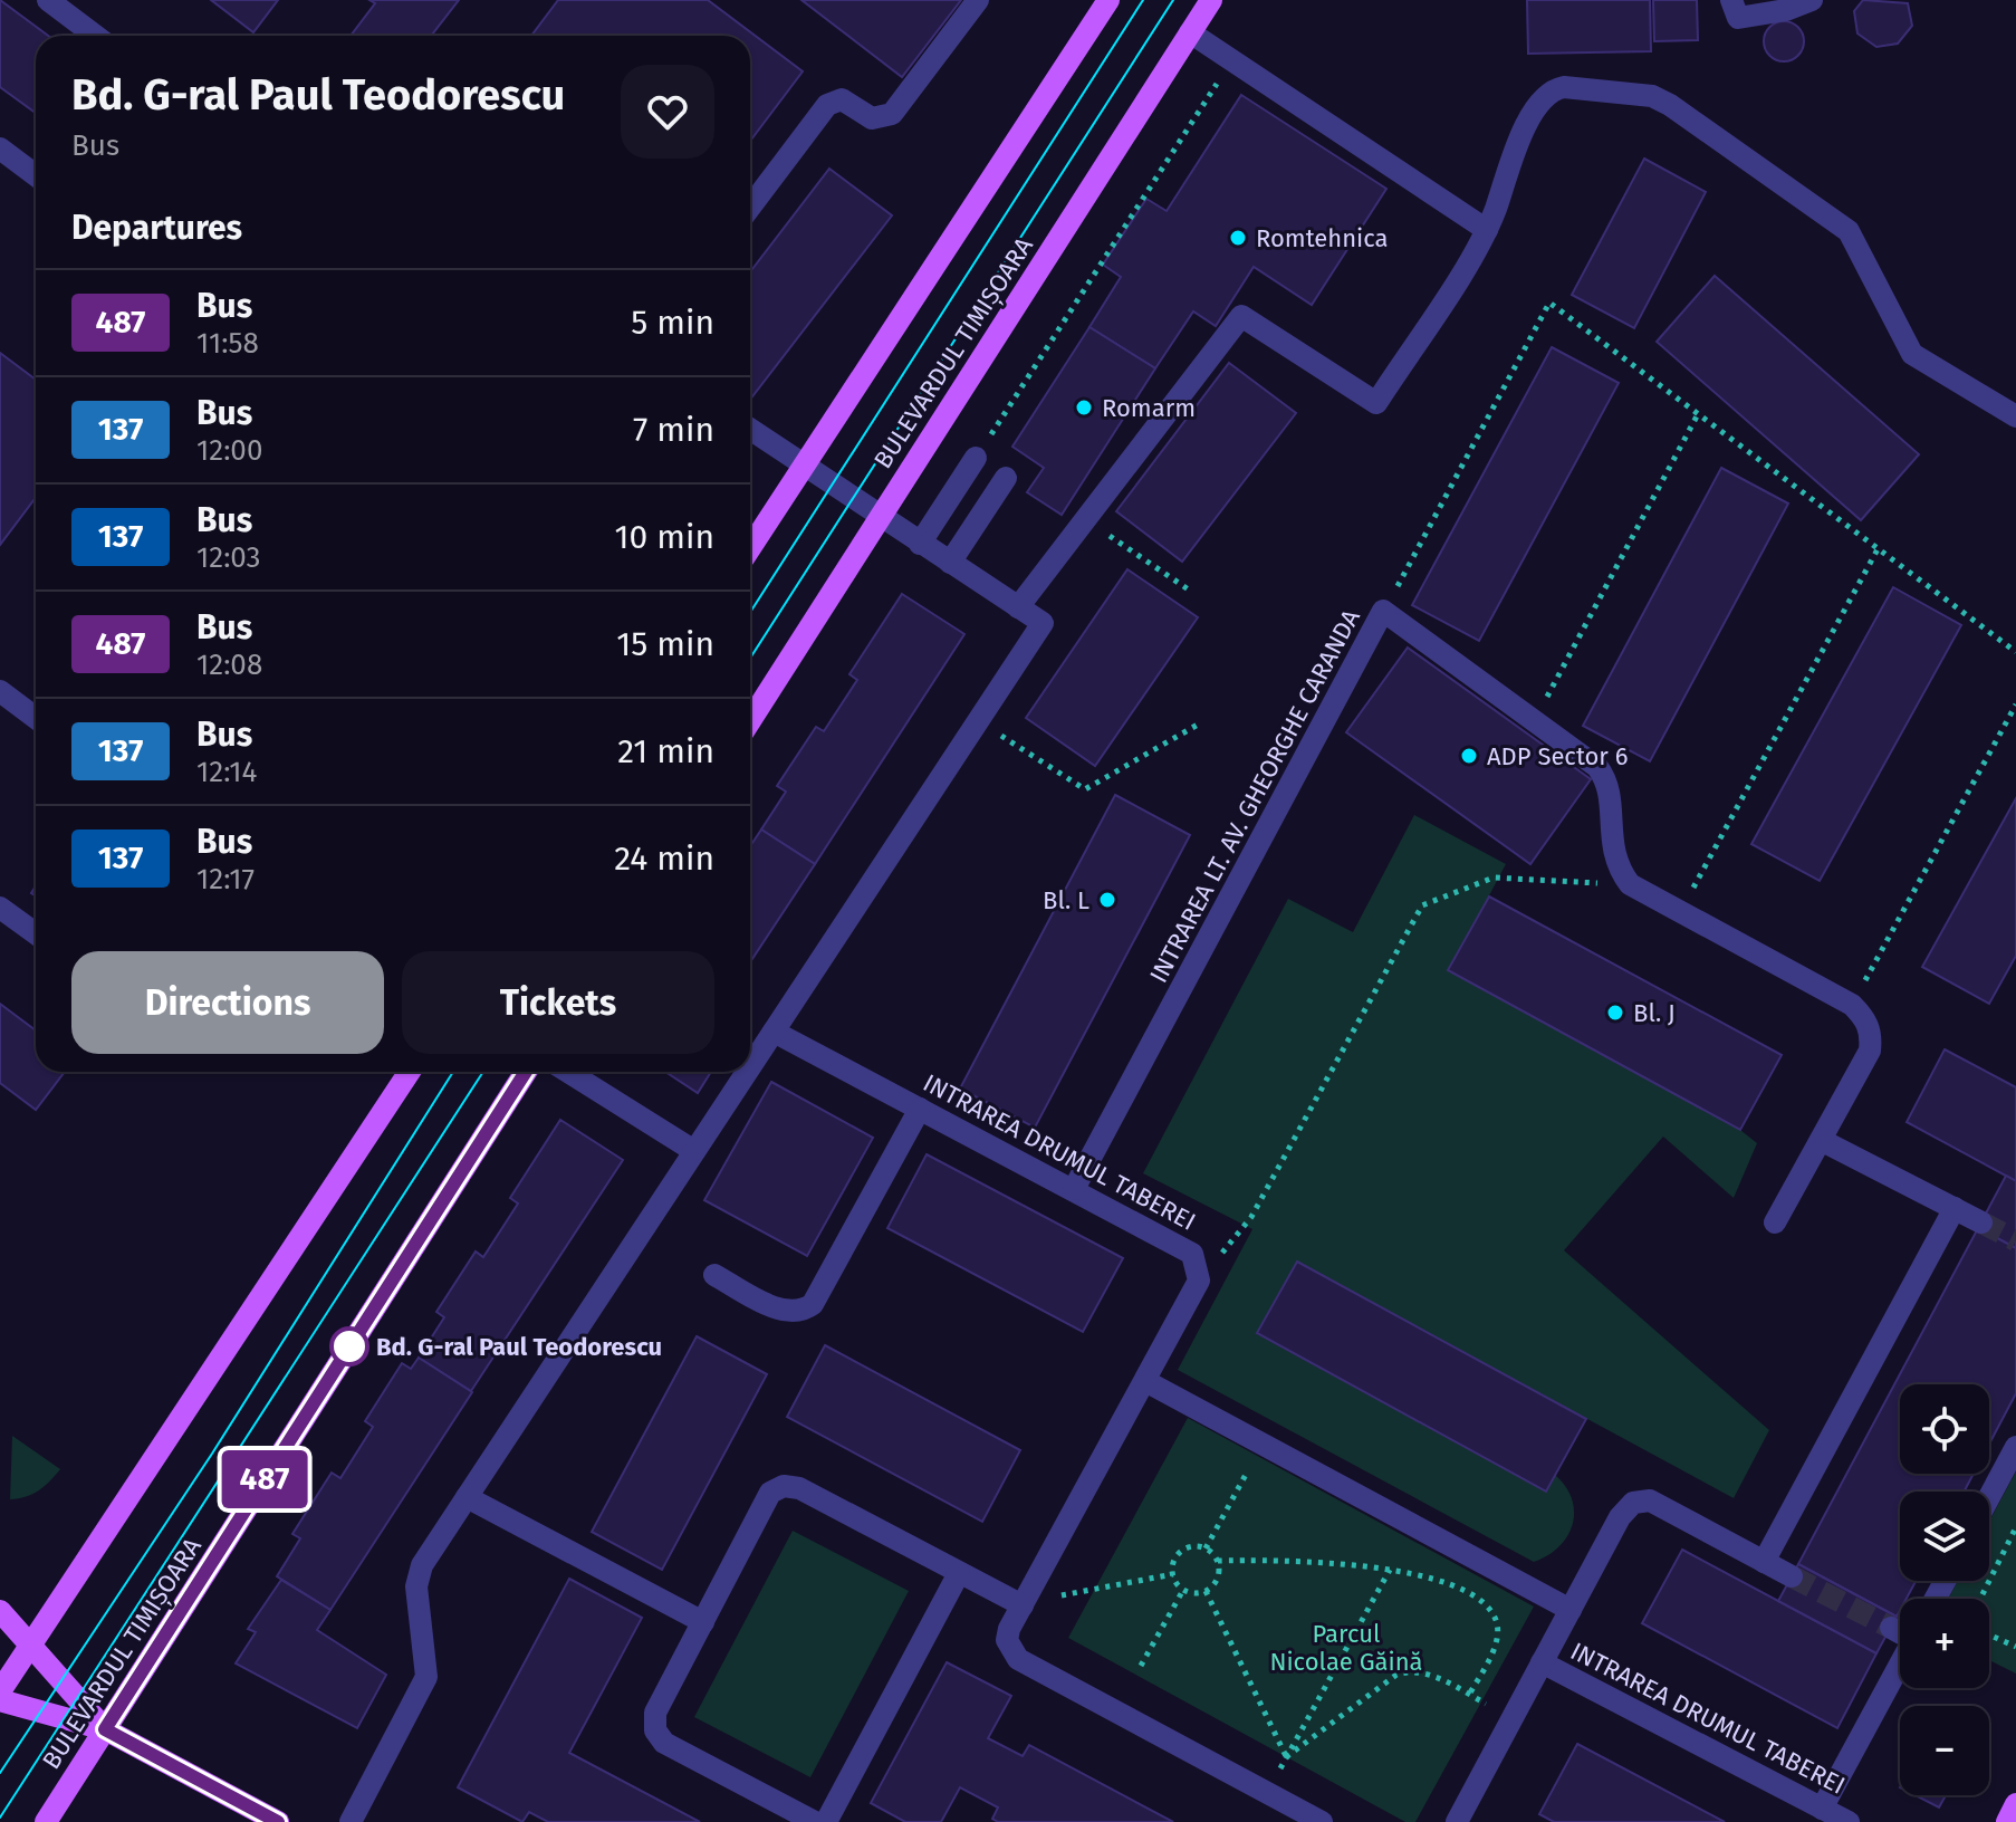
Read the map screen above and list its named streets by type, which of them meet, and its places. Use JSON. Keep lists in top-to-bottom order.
{
  "streets": {
    "main road": ["BULEVARDUL TIMIȘOARA"],
    "street": ["INTRAREA LT. AV. GHEORGHE CARANDA", "INTRAREA DRUMUL TABEREI"]
  },
  "crossings": [
    ["INTRAREA LT. AV. GHEORGHE CARANDA", "INTRAREA DRUMUL TABEREI"]
  ],
  "parks": ["Parcul Nicolae Găină"],
  "places": [
    "Romtehnica",
    "Romarm",
    "ADP Sector 6",
    "Bl. L",
    "Bl. J",
    "Bd. G-ral Paul Teodorescu"
  ],
  "lines": ["bus line 487"],
  "page": {
    "on_map": "487",
    "heading": [
      ["Bd. G-ral Paul Teodorescu", "Bus"],
      "Departures"
    ],
    "list": [
      {
        "mark": "487",
        "name": "Bus",
        "note": "11:58",
        "value": "5 min"
      },
      {
        "mark": "137",
        "name": "Bus",
        "note": "12:00",
        "value": "7 min"
      },
      {
        "mark": "137",
        "name": "Bus",
        "note": "12:03",
        "value": "10 min"
      },
      {
        "mark": "487",
        "name": "Bus",
        "note": "12:08",
        "value": "15 min"
      },
      {
        "mark": "137",
        "name": "Bus",
        "note": "12:14",
        "value": "21 min"
      },
      {
        "mark": "137",
        "name": "Bus",
        "note": "12:17",
        "value": "24 min"
      }
    ],
    "buttons": ["Directions", "Tickets"],
    "map_buttons": ["+", "−"]
  }
}
